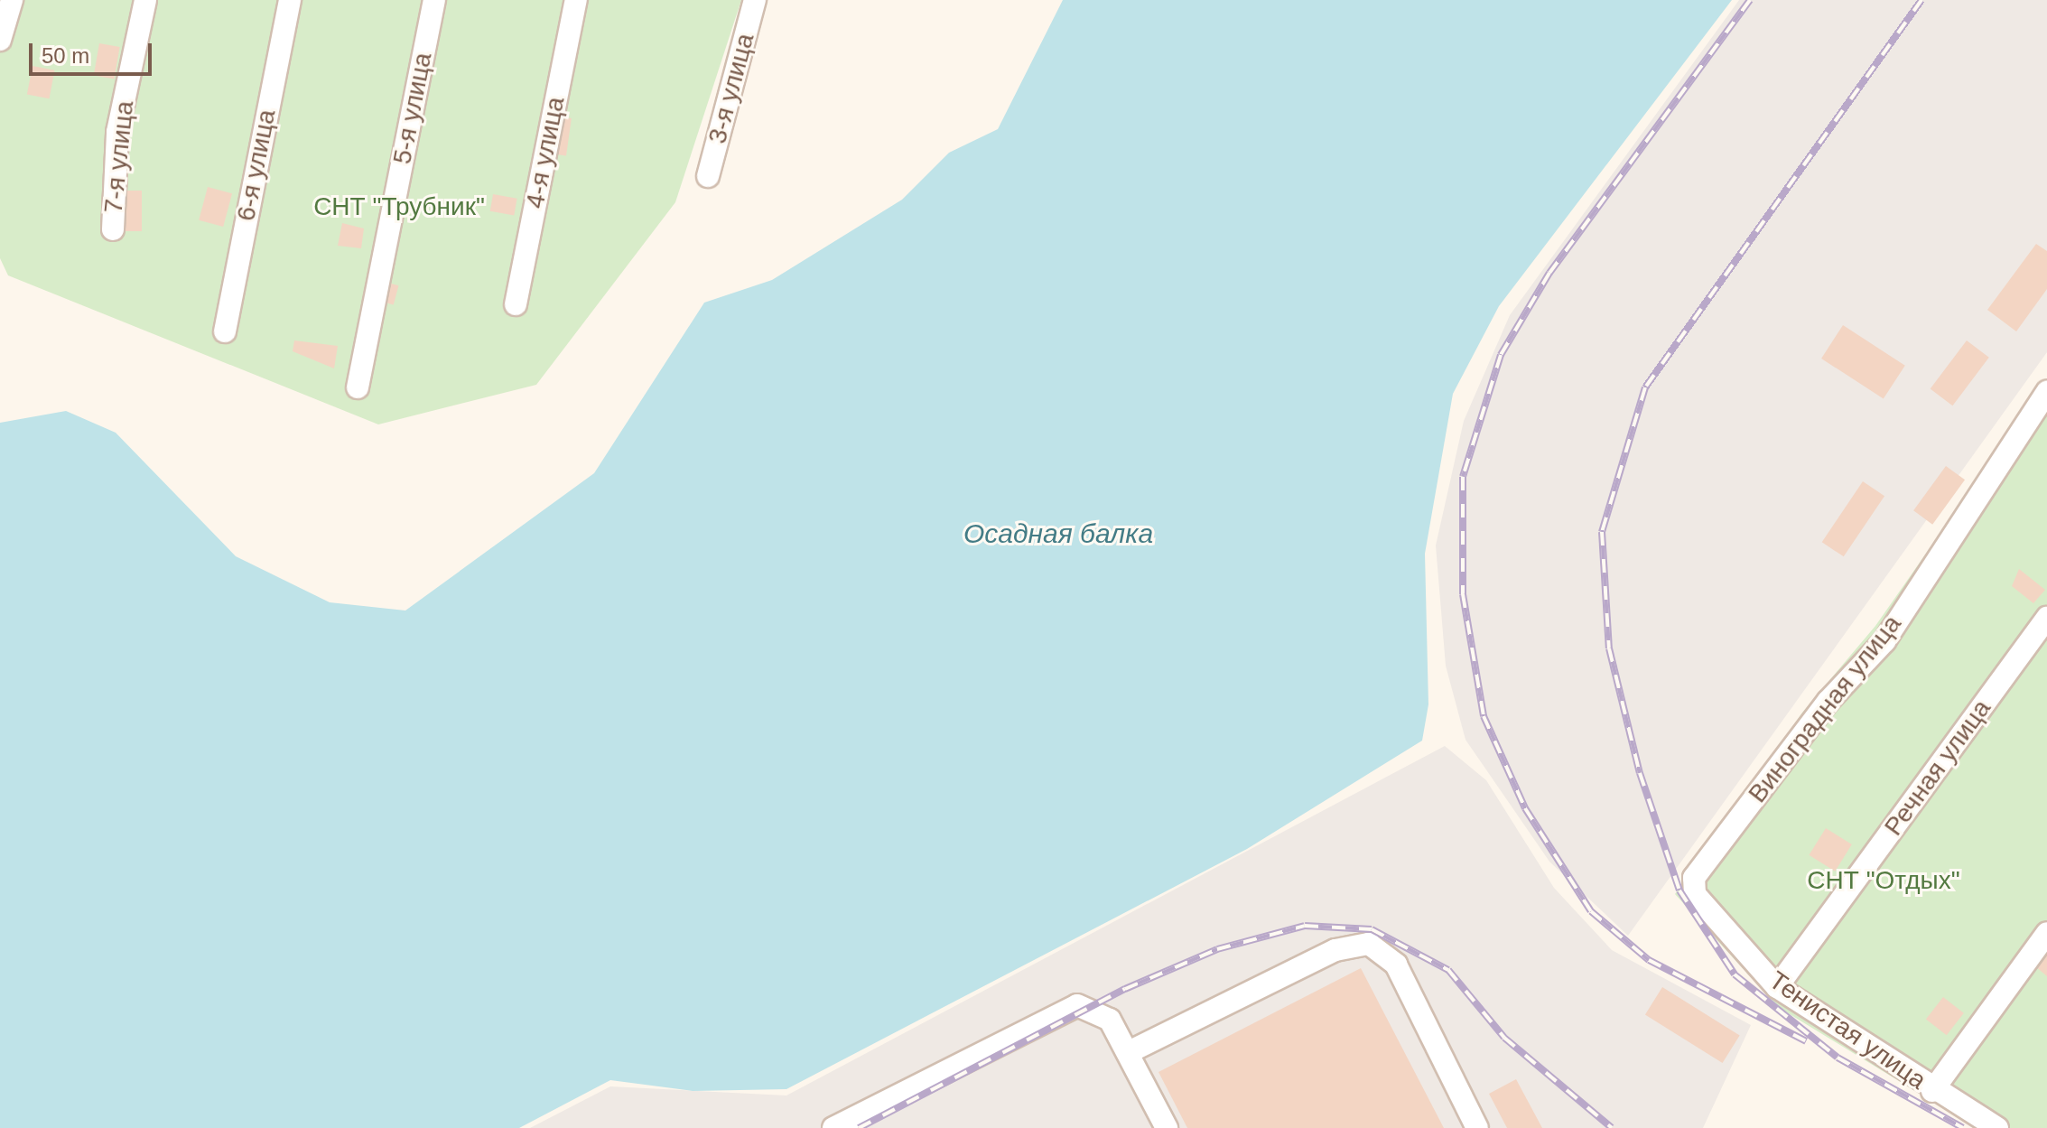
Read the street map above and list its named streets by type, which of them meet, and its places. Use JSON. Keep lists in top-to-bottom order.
{
  "streets": {
    "street": [
      "3-я улица",
      "5-я улица",
      "4-я улица",
      "7-я улица",
      "6-я улица",
      "Виноградная улица",
      "Речная улица",
      "Тенистая улица"
    ]
  },
  "crossings": [
    ["Виноградная улица", "Тенистая улица"],
    ["Речная улица", "Тенистая улица"]
  ],
  "water": ["Осадная балка"],
  "parks": ["СНТ \"Трубник\"", "СНТ \"Отдых\""],
  "scale_bar": "50 m"
}
